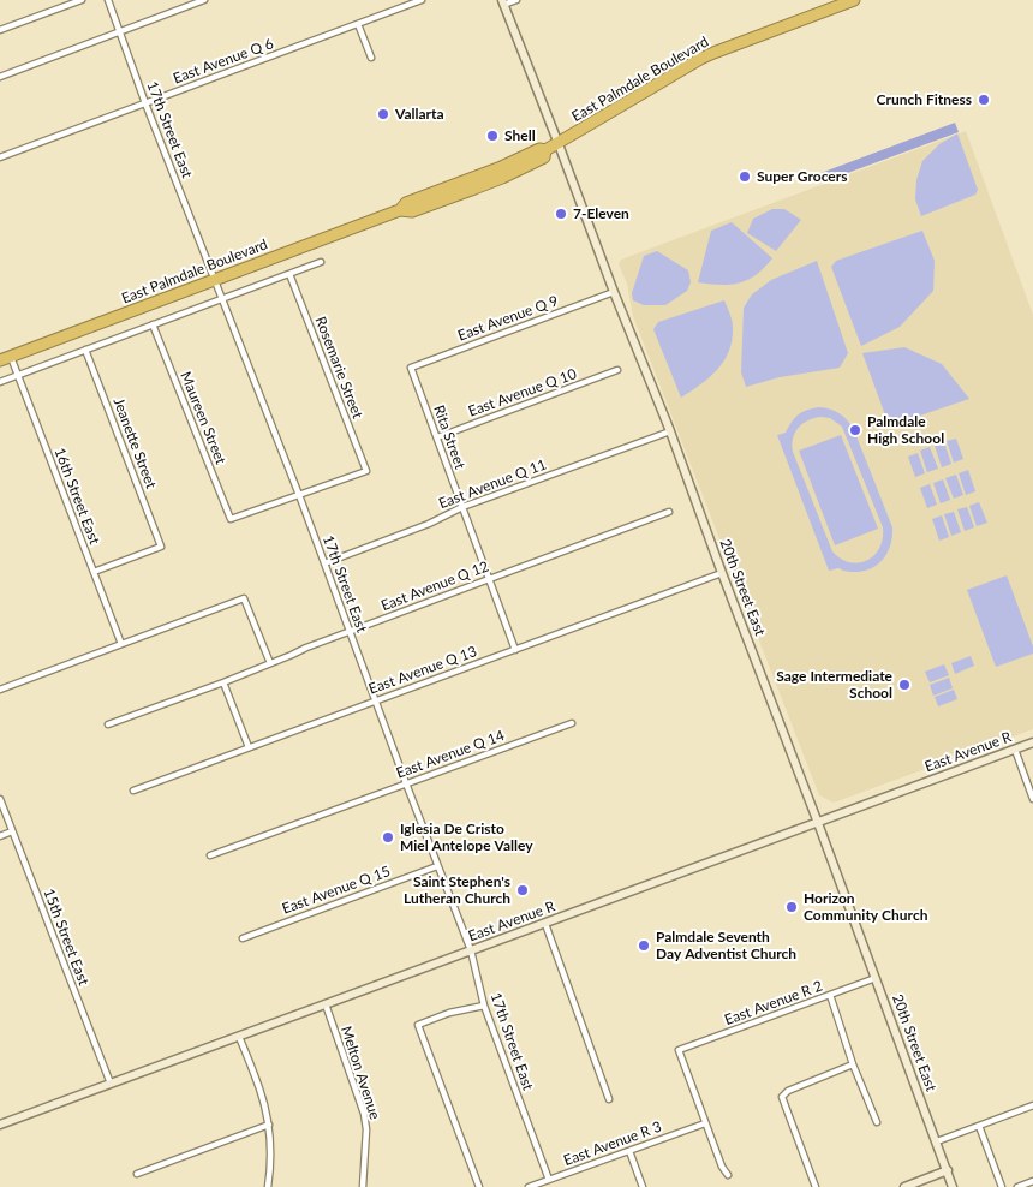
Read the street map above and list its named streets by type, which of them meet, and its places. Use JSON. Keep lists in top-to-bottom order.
{
  "streets": {
    "highway": ["East Palmdale Boulevard"],
    "street": [
      "East Avenue Q 6",
      "17th Street East",
      "East Avenue Q 9",
      "Rosemarie Street",
      "East Avenue Q 10",
      "Maureen Street",
      "Rita Street",
      "Jeanette Street",
      "East Avenue Q 11",
      "16th Street East",
      "East Avenue Q 12",
      "20th Street East",
      "East Avenue Q 13",
      "East Avenue R",
      "East Avenue Q 14",
      "East Avenue Q 15",
      "15th Street East",
      "East Avenue R 2",
      "Melton Avenue",
      "East Avenue R 3"
    ]
  },
  "crossings": [
    ["East Avenue Q 6", "17th Street East"],
    ["East Palmdale Boulevard", "17th Street East"],
    ["East Palmdale Boulevard", "16th Street East"],
    ["East Palmdale Boulevard", "20th Street East"],
    ["17th Street East", "Rosemarie Street"],
    ["17th Street East", "Maureen Street"],
    ["17th Street East", "East Avenue Q 11"],
    ["17th Street East", "East Avenue Q 12"],
    ["17th Street East", "East Avenue Q 13"],
    ["17th Street East", "East Avenue R"],
    ["17th Street East", "East Avenue Q 14"],
    ["17th Street East", "East Avenue Q 15"],
    ["17th Street East", "East Avenue R 3"],
    ["East Avenue Q 9", "Rita Street"],
    ["East Avenue Q 9", "20th Street East"],
    ["Rosemarie Street", "Maureen Street"],
    ["East Avenue Q 10", "Rita Street"],
    ["Rita Street", "East Avenue Q 11"],
    ["Rita Street", "East Avenue Q 12"],
    ["Rita Street", "East Avenue Q 13"],
    ["Jeanette Street", "16th Street East"],
    ["East Avenue Q 11", "20th Street East"],
    ["20th Street East", "East Avenue Q 13"],
    ["20th Street East", "East Avenue R"],
    ["20th Street East", "East Avenue R 2"],
    ["East Avenue R", "15th Street East"],
    ["East Avenue R", "Melton Avenue"],
    ["East Avenue R 2", "East Avenue R 3"]
  ],
  "places": [
    "Crunch Fitness",
    "Vallarta",
    "Shell",
    "Super Grocers",
    "7-Eleven",
    "Palmdale High School",
    "Sage Intermediate School",
    "Iglesia De Cristo Miel Antelope Valley",
    "Saint Stephen's Lutheran Church",
    "Horizon Community Church",
    "Palmdale Seventh Day Adventist Church"
  ]
}
